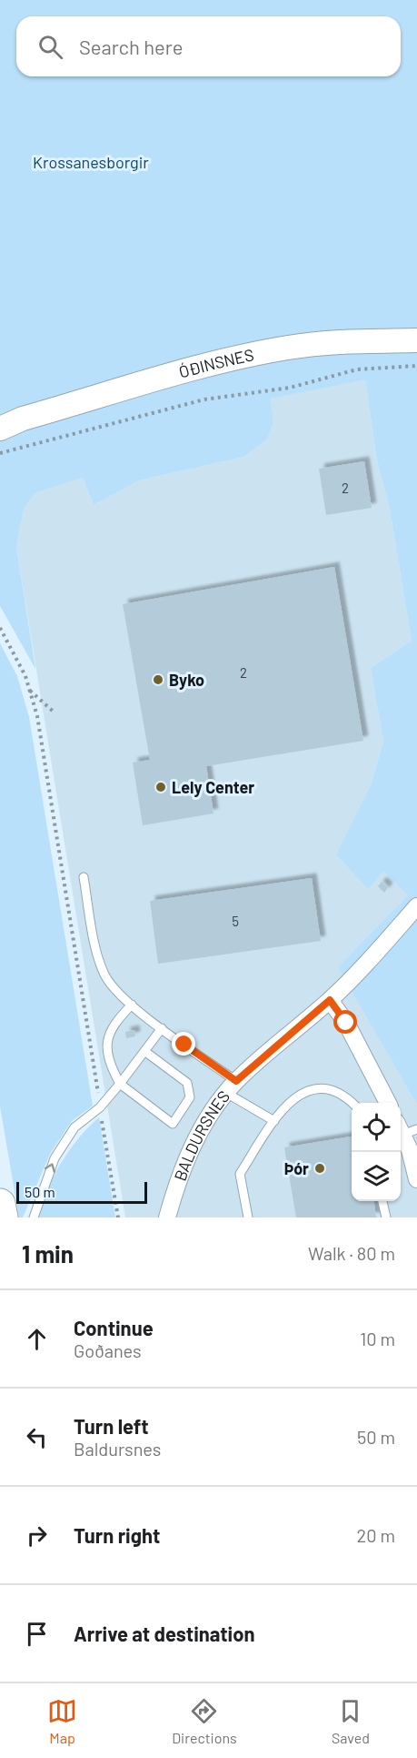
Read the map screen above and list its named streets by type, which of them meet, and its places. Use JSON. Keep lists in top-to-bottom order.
{
  "streets": {
    "street": ["ÓÐINSNES", "BALDURSNES"]
  },
  "parks": ["Krossanesborgir"],
  "places": ["Byko", "Lely Center", "Þór"],
  "house_numbers": ["2", "2", "5"],
  "scale_bar": "50 m",
  "page": {
    "search": "Search here",
    "scale": "50 m",
    "heading": ["1 min", "Walk · 80 m"],
    "list": [
      ["Continue", "Goðanes", "10 m"],
      ["Turn left", "Baldursnes", "50 m"],
      ["Turn right", "20 m"],
      "Arrive at destination"
    ],
    "nav": ["Map", "Directions", "Saved"]
  }
}
